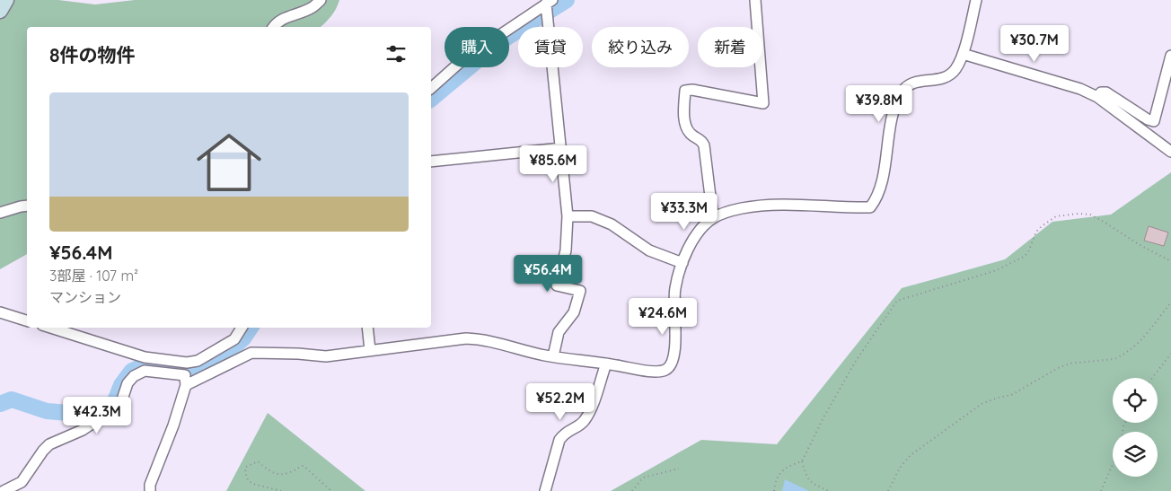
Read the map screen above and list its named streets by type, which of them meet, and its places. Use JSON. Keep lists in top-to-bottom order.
{
  "page": {
    "price": [
      "¥30.7M",
      "¥39.8M",
      "¥85.6M",
      "¥33.3M",
      "¥56.4M",
      "¥24.6M",
      "¥52.2M",
      "¥42.3M"
    ],
    "chip": [
      "購入",
      "賃貸",
      "絞り込み",
      "新着"
    ],
    "heading": "8件の物件",
    "list": [
      {
        "name": "¥56.4M",
        "note": "3部屋 · 107 m² · マンション"
      }
    ]
  }
}
